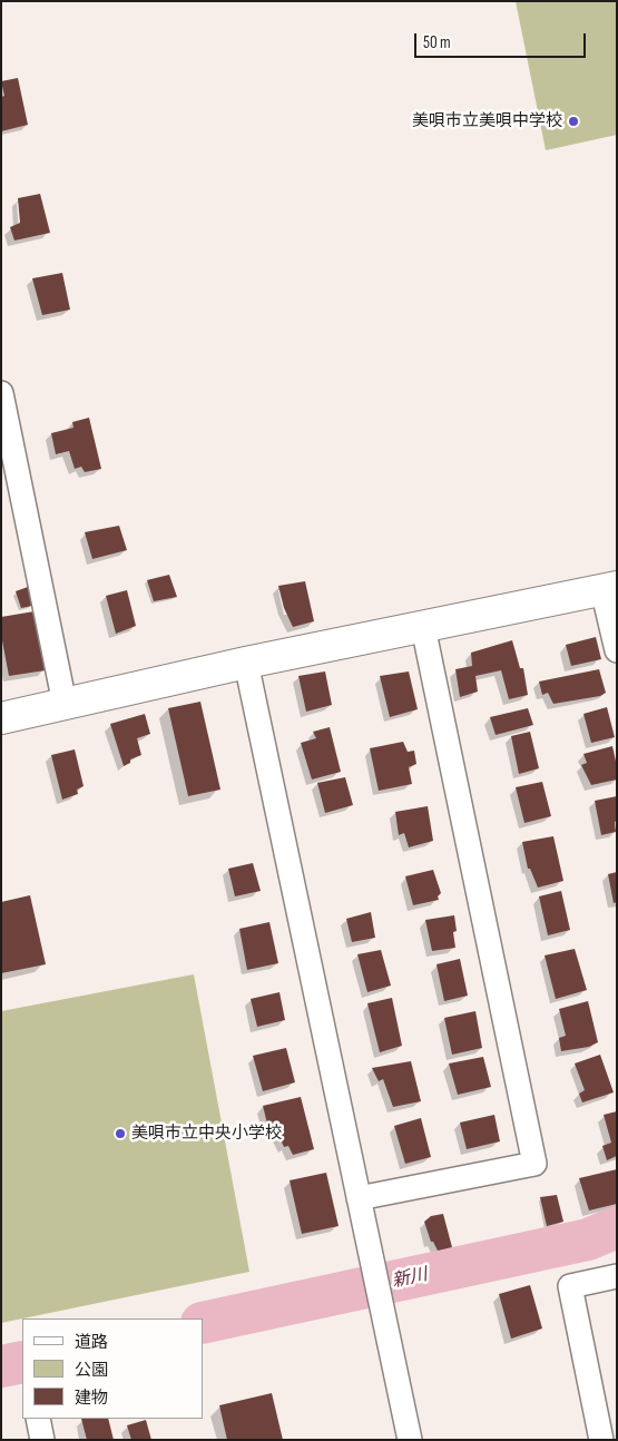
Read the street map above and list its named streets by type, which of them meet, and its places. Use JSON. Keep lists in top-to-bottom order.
{
  "water": ["新川"],
  "places": ["美唄市立美唄中学校", "美唄市立中央小学校"],
  "legend": ["道路", "公園", "建物"],
  "scale_bar": "50 m"
}
